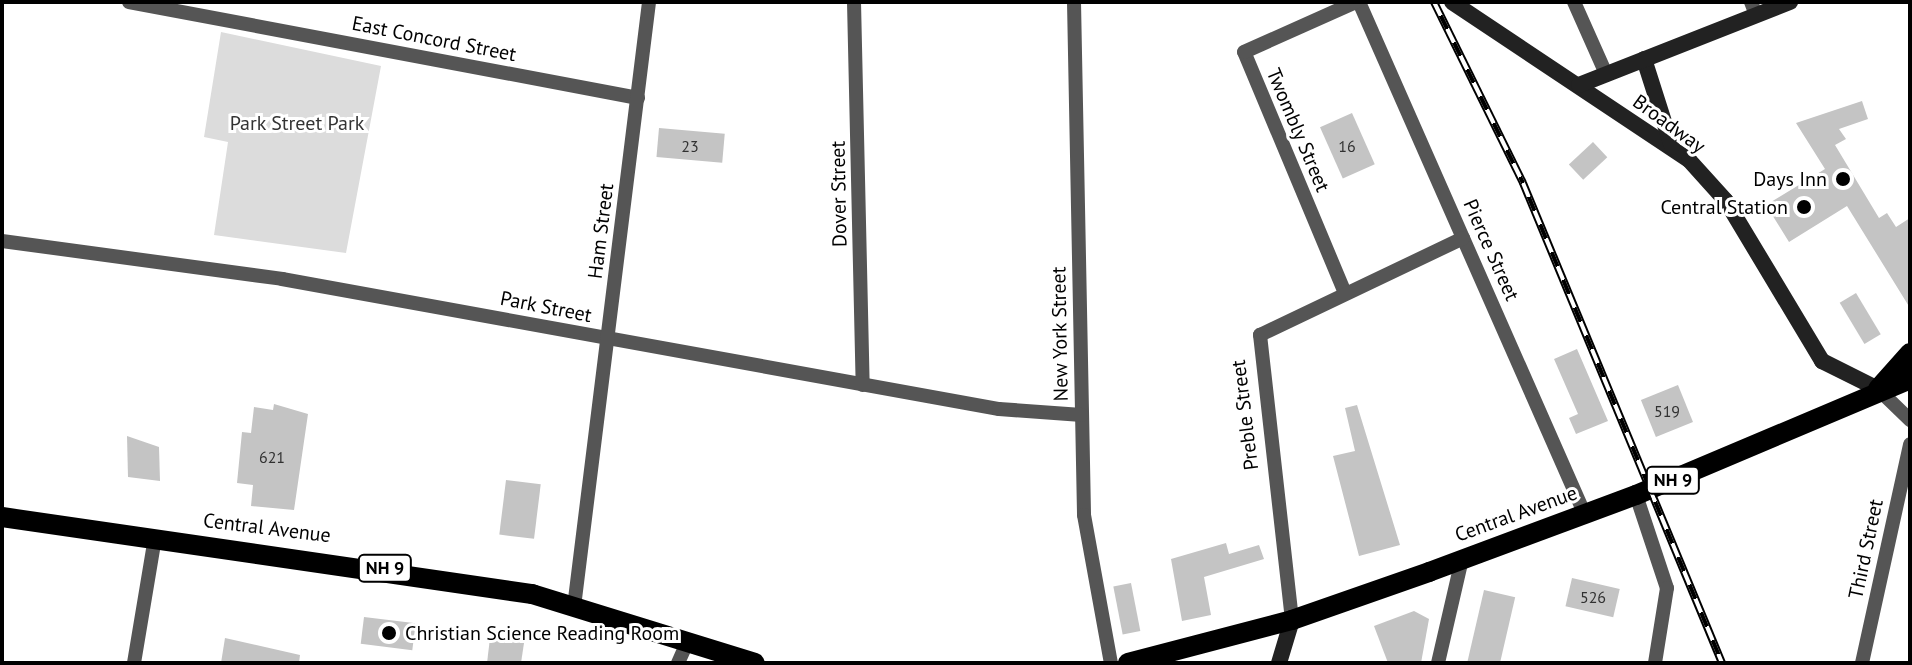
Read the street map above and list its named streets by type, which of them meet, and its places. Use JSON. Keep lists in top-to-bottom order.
{
  "streets": {
    "main road": ["NH 9", "Central Avenue"],
    "street": [
      "East Concord Street",
      "Broadway",
      "Twombly Street",
      "Dover Street",
      "Ham Street",
      "Pierce Street",
      "Park Street",
      "New York Street",
      "Preble Street",
      "Third Street"
    ]
  },
  "crossings": [
    ["East Concord Street", "Ham Street"],
    ["Broadway", "NH 9"],
    ["Broadway", "Central Avenue"],
    ["Twombly Street", "Pierce Street"],
    ["Twombly Street", "Preble Street"],
    ["Dover Street", "Park Street"],
    ["Ham Street", "Park Street"],
    ["Ham Street", "Central Avenue"],
    ["Pierce Street", "Preble Street"],
    ["Pierce Street", "Central Avenue"],
    ["Park Street", "New York Street"],
    ["Preble Street", "Central Avenue"],
    ["NH 9", "Central Avenue"]
  ],
  "parks": ["Park Street Park"],
  "places": ["Days Inn", "Central Station", "Christian Science Reading Room"],
  "house_numbers": [
    "23",
    "16",
    "519",
    "621",
    "526"
  ]
}
